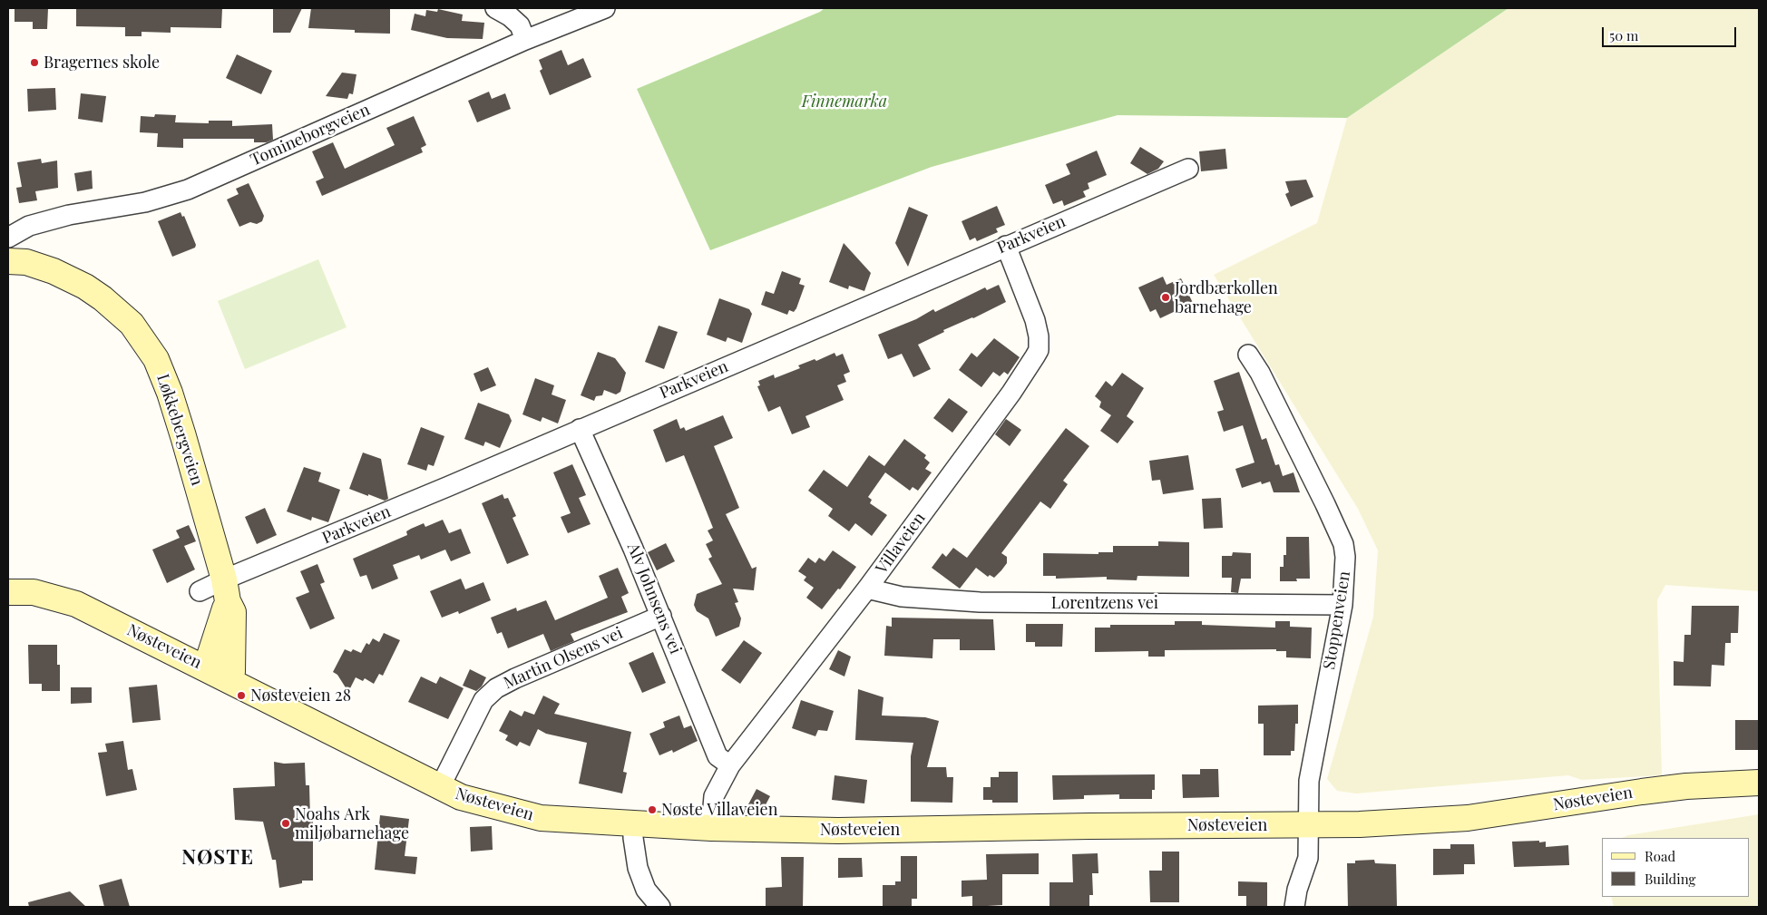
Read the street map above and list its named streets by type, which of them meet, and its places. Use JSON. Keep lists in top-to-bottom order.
{
  "streets": {
    "main road": ["Løkkebergveien", "Nøsteveien"],
    "street": [
      "Tomineborgveien",
      "Parkveien",
      "Villaveien",
      "Alv Johnsens vei",
      "Lorentzens vei",
      "Stoppenveien",
      "Martin Olsens vei"
    ]
  },
  "crossings": [
    ["Parkveien", "Løkkebergveien"],
    ["Parkveien", "Villaveien"],
    ["Parkveien", "Alv Johnsens vei"],
    ["Løkkebergveien", "Nøsteveien"],
    ["Villaveien", "Alv Johnsens vei"],
    ["Villaveien", "Lorentzens vei"],
    ["Villaveien", "Nøsteveien"],
    ["Alv Johnsens vei", "Martin Olsens vei"],
    ["Lorentzens vei", "Stoppenveien"],
    ["Stoppenveien", "Nøsteveien"],
    ["Nøsteveien", "Martin Olsens vei"]
  ],
  "districts": ["NØSTE"],
  "parks": ["Finnemarka"],
  "places": [
    "Bragernes skole",
    "Jordbærkollen barnehage",
    "Nøsteveien 28",
    "Nøste Villaveien",
    "Noahs Ark miljøbarnehage"
  ],
  "legend": ["Road", "Building"],
  "scale_bar": "50 m"
}
